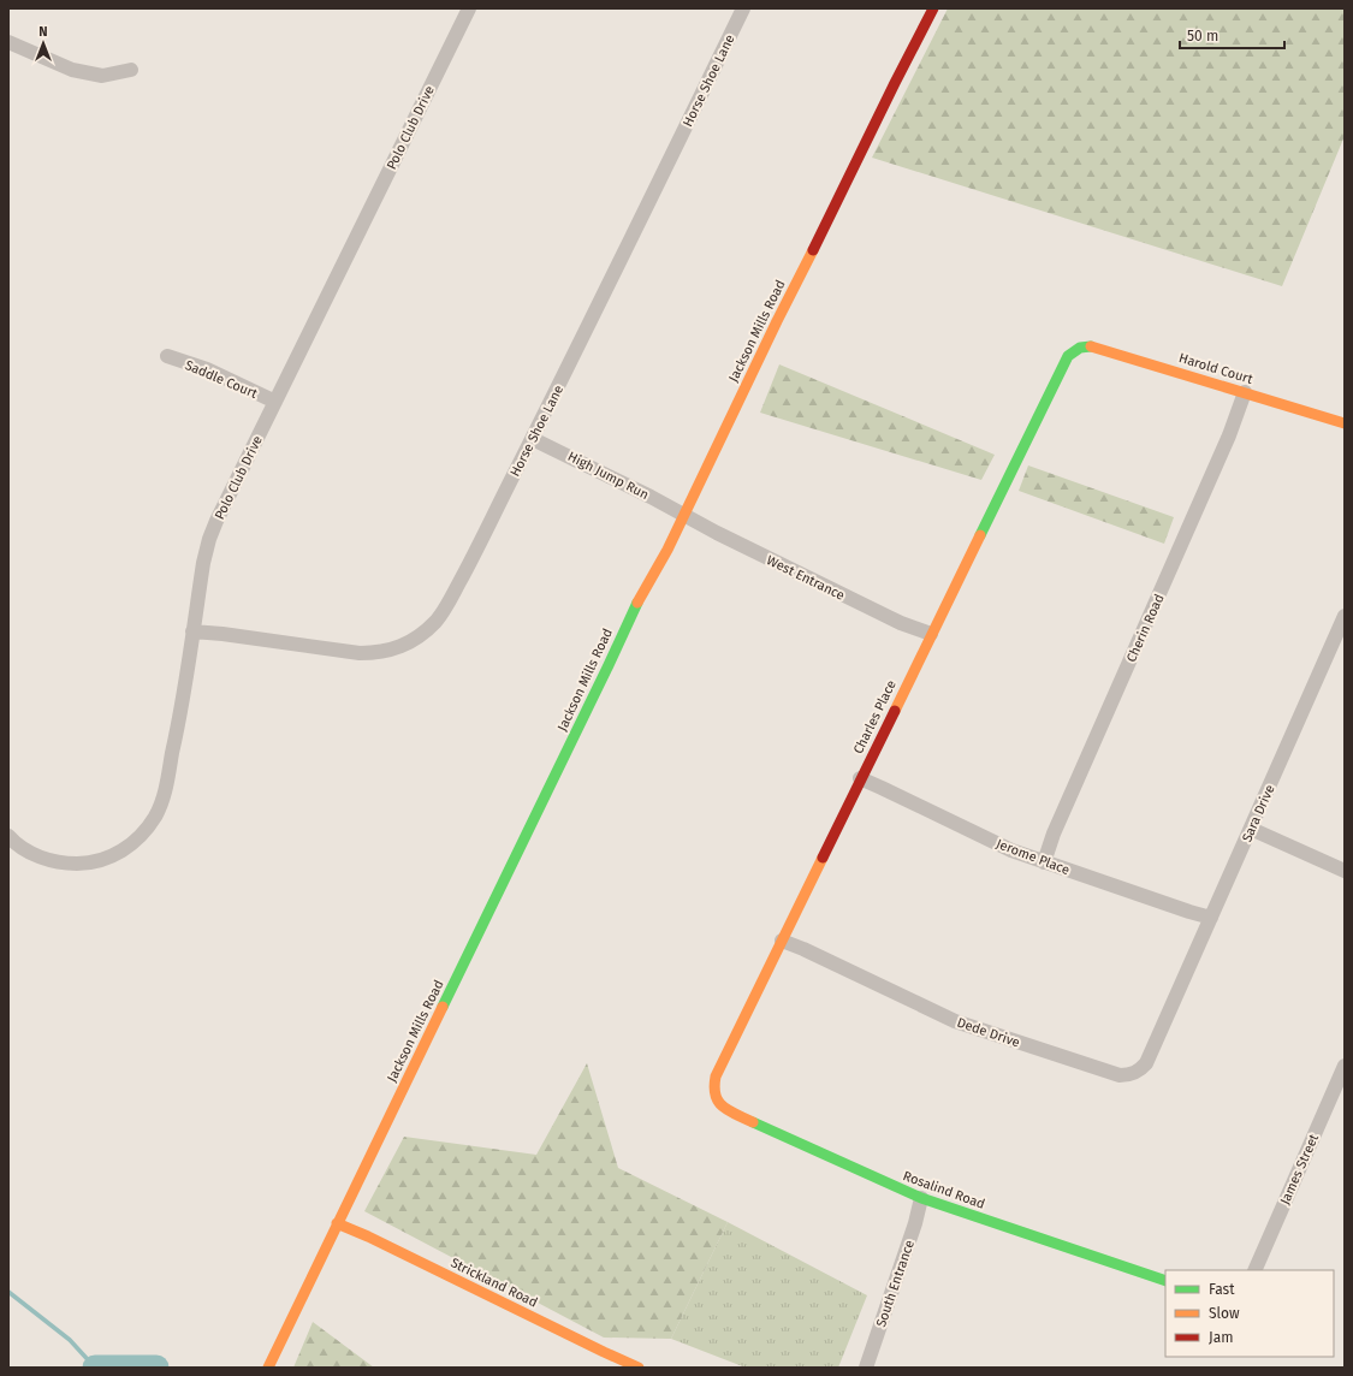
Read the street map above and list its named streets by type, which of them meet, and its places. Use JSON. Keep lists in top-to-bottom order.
{
  "streets": {
    "street": [
      "Horse Shoe Lane",
      "Polo Club Drive",
      "Jackson Mills Road",
      "Harold Court",
      "Saddle Court",
      "High Jump Run",
      "West Entrance",
      "Cherin Road",
      "Charles Place",
      "Sara Drive",
      "Jerome Place",
      "Dede Drive",
      "James Street",
      "Rosalind Road",
      "Strickland Road",
      "South Entrance"
    ]
  },
  "crossings": [
    ["Horse Shoe Lane", "Polo Club Drive"],
    ["Horse Shoe Lane", "High Jump Run"],
    ["Polo Club Drive", "Saddle Court"],
    ["Jackson Mills Road", "High Jump Run"],
    ["Jackson Mills Road", "West Entrance"],
    ["Jackson Mills Road", "Strickland Road"],
    ["Harold Court", "Cherin Road"],
    ["Harold Court", "Charles Place"],
    ["High Jump Run", "West Entrance"],
    ["West Entrance", "Charles Place"],
    ["Cherin Road", "Jerome Place"],
    ["Charles Place", "Jerome Place"],
    ["Charles Place", "Dede Drive"],
    ["Charles Place", "Rosalind Road"],
    ["Sara Drive", "Jerome Place"],
    ["Sara Drive", "Dede Drive"],
    ["Rosalind Road", "South Entrance"]
  ],
  "legend": ["Fast", "Slow", "Jam"],
  "scale_bar": "50 m",
  "north": "top"
}
